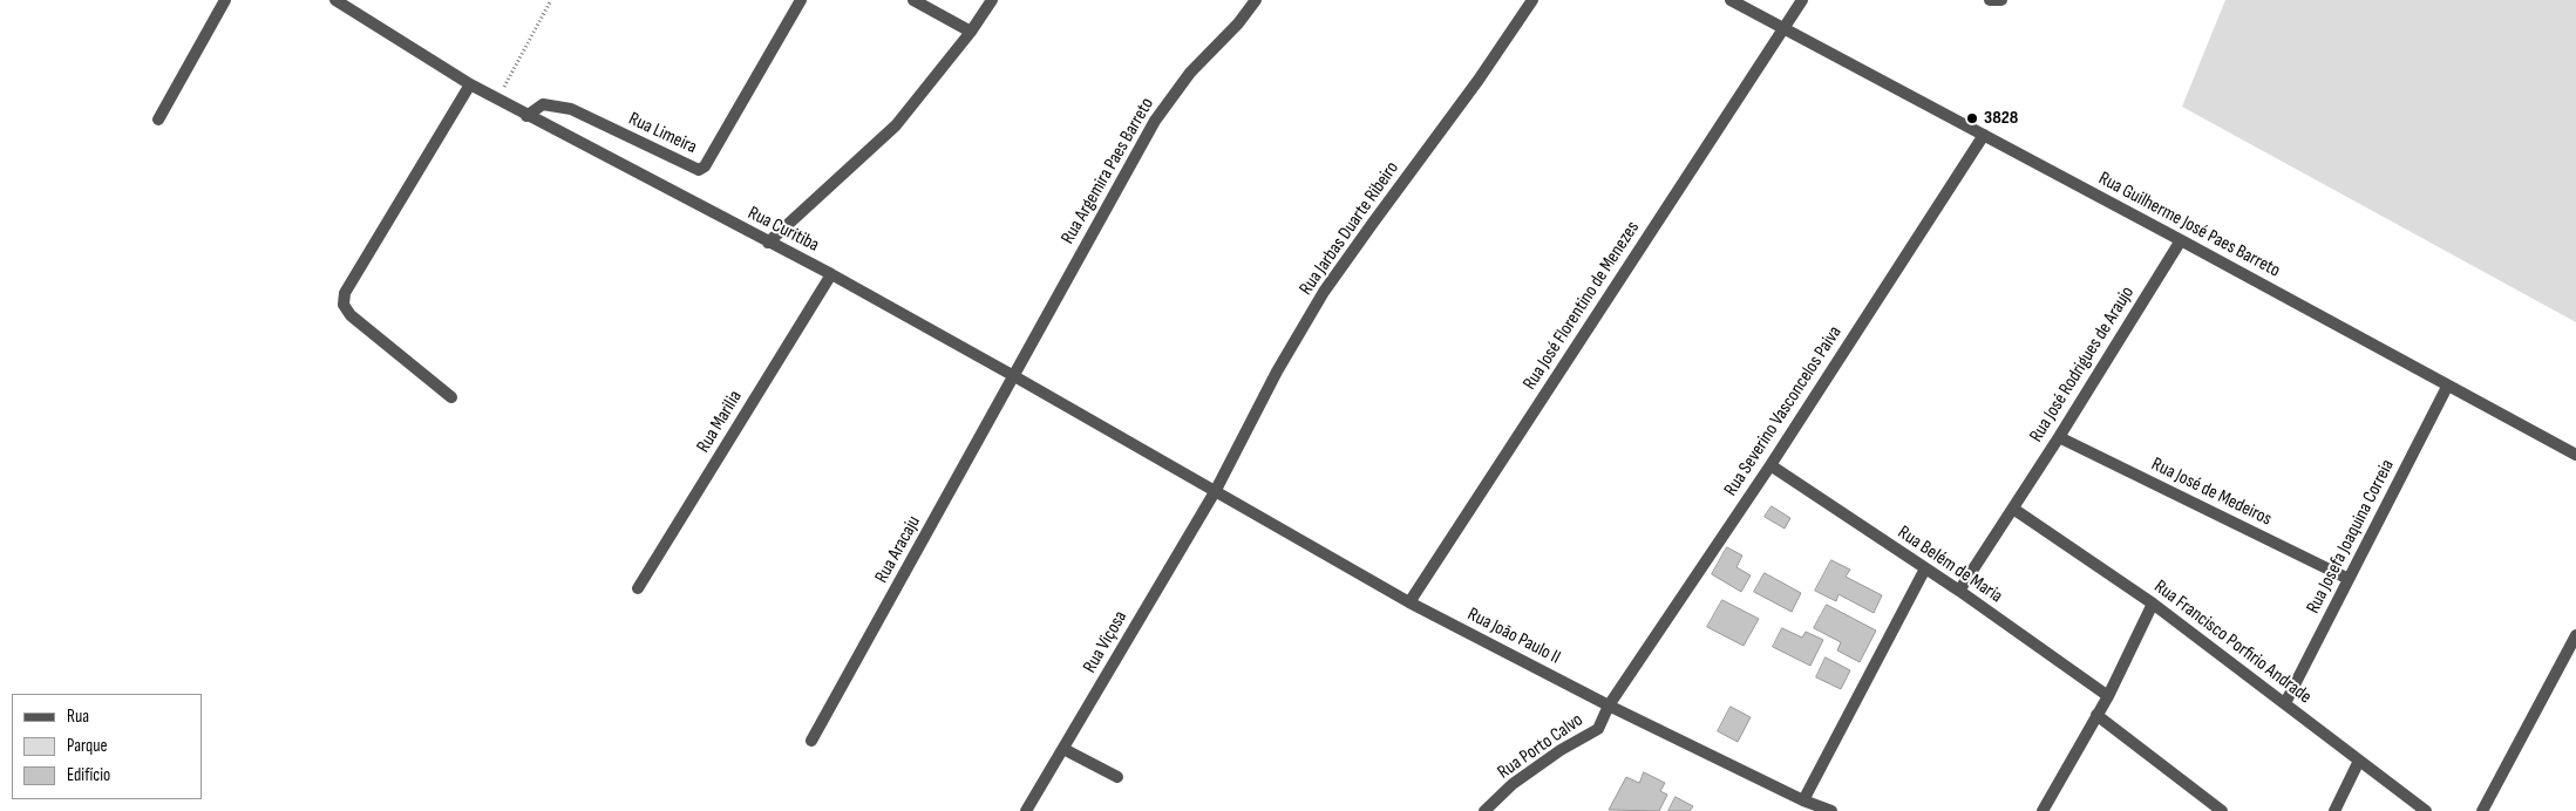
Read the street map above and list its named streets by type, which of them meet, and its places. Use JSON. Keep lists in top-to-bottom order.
{
  "streets": {
    "street": [
      "Rua Limeira",
      "Rua Argemira Paes Barreto",
      "Rua Guilherme José Paes Barreto",
      "Rua Jarbas Duarte Ribeiro",
      "Rua Curitiba",
      "Rua José Florentino de Menezes",
      "Rua José Rodrigues de Araujo",
      "Rua Severino Vasconcelos Paiva",
      "Rua Marilia",
      "Rua José de Medeiros",
      "Rua Josefa Joaquina Correia",
      "Rua Aracaju",
      "Rua Belém de Maria",
      "Rua João Paulo II",
      "Rua Viçosa",
      "Rua Francisco Porfirio Andrade",
      "Rua Porto Calvo"
    ]
  },
  "crossings": [
    ["Rua Limeira", "Rua Curitiba"],
    ["Rua Argemira Paes Barreto", "Rua Curitiba"],
    ["Rua Argemira Paes Barreto", "Rua Aracaju"],
    ["Rua Guilherme José Paes Barreto", "Rua José Florentino de Menezes"],
    ["Rua Guilherme José Paes Barreto", "Rua José Rodrigues de Araujo"],
    ["Rua Guilherme José Paes Barreto", "Rua Severino Vasconcelos Paiva"],
    ["Rua Guilherme José Paes Barreto", "Rua Josefa Joaquina Correia"],
    ["Rua Jarbas Duarte Ribeiro", "Rua Curitiba"],
    ["Rua Jarbas Duarte Ribeiro", "Rua João Paulo II"],
    ["Rua Jarbas Duarte Ribeiro", "Rua Viçosa"],
    ["Rua Curitiba", "Rua Marilia"],
    ["Rua Curitiba", "Rua Aracaju"],
    ["Rua Curitiba", "Rua João Paulo II"],
    ["Rua Curitiba", "Rua Viçosa"],
    ["Rua José Florentino de Menezes", "Rua João Paulo II"],
    ["Rua José Rodrigues de Araujo", "Rua José de Medeiros"],
    ["Rua José Rodrigues de Araujo", "Rua Belém de Maria"],
    ["Rua José Rodrigues de Araujo", "Rua Francisco Porfirio Andrade"],
    ["Rua Severino Vasconcelos Paiva", "Rua Belém de Maria"],
    ["Rua Severino Vasconcelos Paiva", "Rua João Paulo II"],
    ["Rua Severino Vasconcelos Paiva", "Rua Porto Calvo"],
    ["Rua José de Medeiros", "Rua Josefa Joaquina Correia"],
    ["Rua Josefa Joaquina Correia", "Rua Francisco Porfirio Andrade"],
    ["Rua João Paulo II", "Rua Viçosa"],
    ["Rua João Paulo II", "Rua Porto Calvo"]
  ],
  "places": ["3828"],
  "legend": ["Rua", "Parque", "Edifício"]
}
